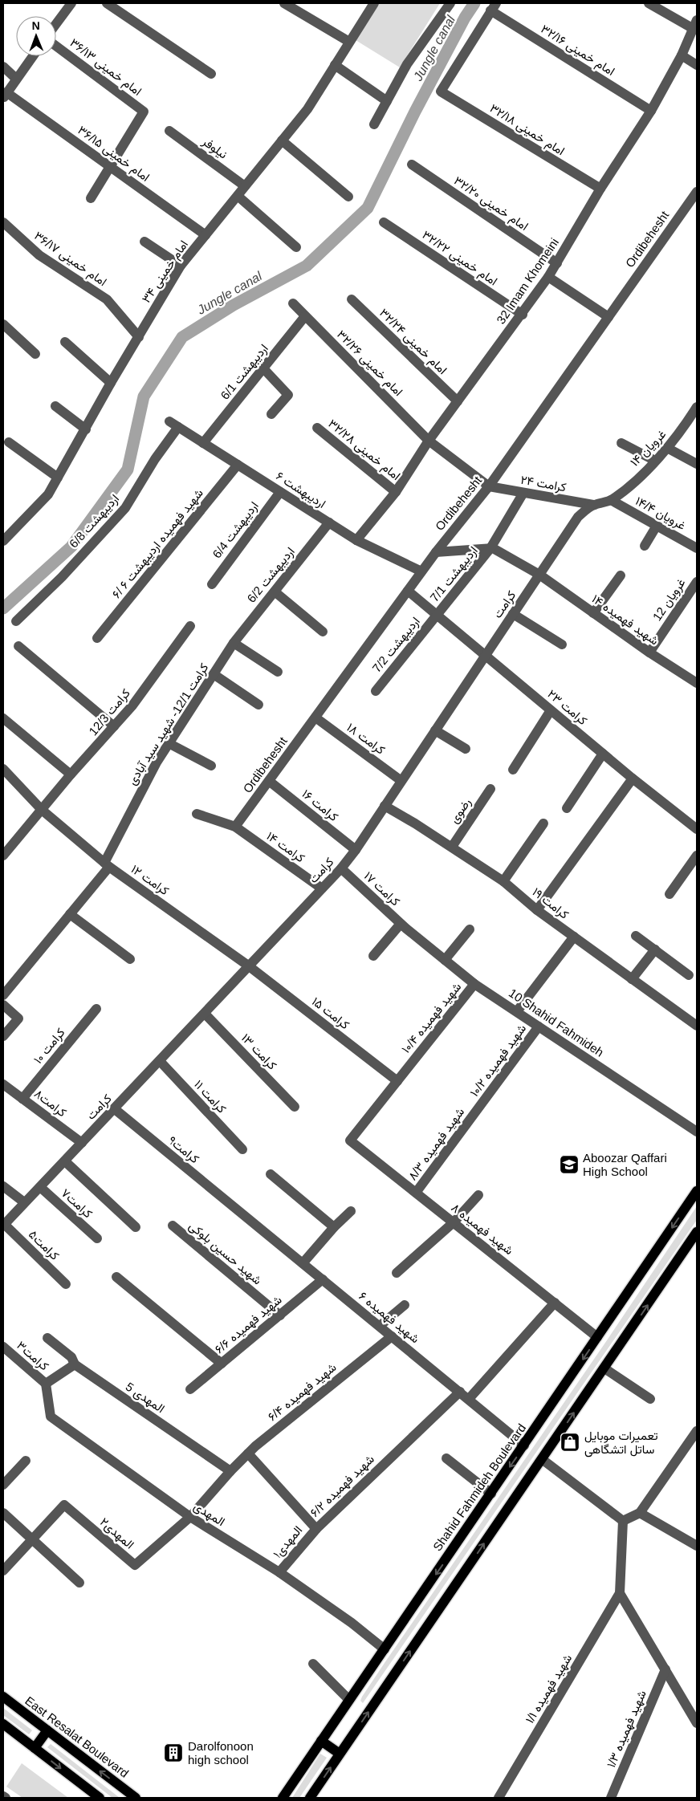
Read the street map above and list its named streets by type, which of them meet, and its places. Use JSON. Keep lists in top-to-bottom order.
{
  "streets": {
    "main road": ["Shahid Fahmideh Boulevard", "East Resalat Boulevard"],
    "street": [
      "امام خمینی ۳۲/۱۶",
      "امام خمینی ۳۶/۱۳",
      "امام خمینی ۳۲/۱۸",
      "نیلوفر",
      "امام خمینی ۳۶/۱۵",
      "امام خمینی ۳۲/۲۰",
      "Ordibehesht",
      "امام خمینی ۳۲/۲۲",
      "امام خمینی ۳۶/۱۷",
      "امام خمینی ۳۴",
      "32 Imam Khomeini",
      "امام خمینی ۳۲/۲۴",
      "امام خمینی ۳۲/۲۶",
      "اردیبهشت 6/1",
      "غرویان ۱۴",
      "امام خمینی ۳۲/۲۸",
      "کرامت ۲۴",
      "اردیبهشت ۶",
      "غرویان ۱۴/۴",
      "اردیبهشت 6/8",
      "اردیبهشت 6/4",
      "شهید فهمیده اردیبهشت ۶ /۶",
      "اردیبهشت 7/1",
      "اردیبهشت 6/2",
      "غرویان 12",
      "کرامت",
      "شهید فهمیده ۱۴",
      "اردیبهشت 7/2",
      "کرامت ۲۳",
      "کرامت 12/3",
      "کرامت 12/1- شهید سید آبادی",
      "کرامت ۱۸",
      "کرامت ۱۶",
      "رضوی",
      "کرامت ۱۴",
      "کرامت ۱۲",
      "کرامت ۱۷",
      "کرامت ۱۹",
      "کرامت ۱۵",
      "شهید فهمیده ۱۰/۴",
      "10 Shahid Fahmideh",
      "کرامت ۱۰",
      "کرامت ۱۳",
      "شهید فهمیده ۱۰/۲",
      "کرامت ۱۱",
      "کرامت۸",
      "شهید فهمیده ۸/۳",
      "کرامت۹",
      "کرامت۷",
      "شهید فهمیده ۸",
      "کرامت۵",
      "شهید حسین بلوکی",
      "شهید فهمیده ۶",
      "شهید فهمیده ۶/۶",
      "کرامت۳",
      "شهید فهمیده ۶/۴",
      "المهدی 5",
      "شهید فهمیده ۶/۲",
      "المهدی",
      "المهدی۲",
      "المهدی۱",
      "شهید فهمیده ۱/۱",
      "شهید فهمیده ۱/۳"
    ]
  },
  "crossings": [
    ["امام خمینی ۳۲/۱۶", "امام خمینی ۳۲/۱۸"],
    ["امام خمینی ۳۲/۱۶", "32 Imam Khomeini"],
    ["امام خمینی ۳۶/۱۳", "امام خمینی ۳۶/۱۵"],
    ["امام خمینی ۳۲/۱۸", "32 Imam Khomeini"],
    ["نیلوفر", "امام خمینی ۳۴"],
    ["امام خمینی ۳۶/۱۵", "امام خمینی ۳۴"],
    ["امام خمینی ۳۲/۲۰", "32 Imam Khomeini"],
    ["Ordibehesht", "امام خمینی ۳۲/۲۶"],
    ["Ordibehesht", "کرامت ۲۴"],
    ["Ordibehesht", "اردیبهشت ۶"],
    ["Ordibehesht", "کرامت ۲۳"],
    ["Ordibehesht", "کرامت ۱۸"],
    ["Ordibehesht", "کرامت ۱۶"],
    ["Ordibehesht", "کرامت ۱۴"],
    ["امام خمینی ۳۲/۲۲", "32 Imam Khomeini"],
    ["امام خمینی ۳۶/۱۷", "امام خمینی ۳۴"],
    ["32 Imam Khomeini", "امام خمینی ۳۲/۲۴"],
    ["32 Imam Khomeini", "امام خمینی ۳۲/۲۶"],
    ["32 Imam Khomeini", "امام خمینی ۳۲/۲۸"],
    ["32 Imam Khomeini", "اردیبهشت ۶"],
    ["امام خمینی ۳۲/۲۶", "اردیبهشت 6/1"],
    ["امام خمینی ۳۲/۲۶", "کرامت ۲۴"],
    ["اردیبهشت 6/1", "اردیبهشت ۶"],
    ["غرویان ۱۴", "غرویان ۱۴/۴"],
    ["غرویان ۱۴", "کرامت"],
    ["کرامت ۲۴", "اردیبهشت 7/1"],
    ["کرامت ۲۴", "کرامت"],
    ["اردیبهشت ۶", "اردیبهشت 6/8"],
    ["اردیبهشت ۶", "اردیبهشت 6/4"],
    ["اردیبهشت ۶", "شهید فهمیده اردیبهشت ۶ /۶"],
    ["اردیبهشت ۶", "اردیبهشت 6/2"],
    ["غرویان ۱۴/۴", "کرامت"],
    ["اردیبهشت 7/1", "شهید فهمیده ۱۴"],
    ["اردیبهشت 7/1", "اردیبهشت 7/2"],
    ["اردیبهشت 7/1", "کرامت ۲۳"],
    ["اردیبهشت 6/2", "کرامت 12/1- شهید سید آبادی"],
    ["غرویان 12", "شهید فهمیده ۱۴"],
    ["کرامت", "شهید فهمیده ۱۴"],
    ["کرامت", "کرامت ۲۳"],
    ["کرامت", "کرامت ۱۸"],
    ["کرامت", "کرامت ۱۶"],
    ["کرامت", "کرامت ۱۴"],
    ["کرامت", "کرامت ۱۲"],
    ["کرامت", "کرامت ۱۷"],
    ["کرامت", "کرامت ۱۹"],
    ["کرامت", "کرامت ۱۵"],
    ["کرامت", "کرامت ۱۳"],
    ["کرامت", "کرامت ۱۱"],
    ["کرامت", "کرامت۸"],
    ["کرامت", "کرامت۹"],
    ["کرامت", "کرامت۷"],
    ["کرامت", "کرامت۵"],
    ["اردیبهشت 7/2", "کرامت ۲۳"],
    ["کرامت 12/3", "کرامت ۱۲"],
    ["کرامت 12/1- شهید سید آبادی", "کرامت ۱۲"],
    ["رضوی", "کرامت ۱۹"],
    ["کرامت ۱۲", "کرامت ۱۵"],
    ["کرامت ۱۷", "10 Shahid Fahmideh"],
    ["کرامت ۱۵", "شهید فهمیده ۱۰/۴"],
    ["شهید فهمیده ۱۰/۴", "10 Shahid Fahmideh"],
    ["شهید فهمیده ۱۰/۴", "شهید فهمیده ۸"],
    ["10 Shahid Fahmideh", "شهید فهمیده ۱۰/۲"],
    ["کرامت ۱۰", "کرامت۸"],
    ["شهید فهمیده ۱۰/۲", "شهید فهمیده ۸/۳"],
    ["شهید فهمیده ۸/۳", "شهید فهمیده ۸"],
    ["کرامت۹", "شهید فهمیده ۶"],
    ["شهید فهمیده ۸", "Shahid Fahmideh Boulevard"],
    ["شهید حسین بلوکی", "شهید فهمیده ۶/۶"],
    ["شهید فهمیده ۶", "شهید فهمیده ۶/۶"],
    ["شهید فهمیده ۶", "شهید فهمیده ۶/۴"],
    ["شهید فهمیده ۶", "شهید فهمیده ۶/۲"],
    ["شهید فهمیده ۶", "Shahid Fahmideh Boulevard"],
    ["کرامت۳", "المهدی"],
    ["شهید فهمیده ۶/۴", "المهدی 5"],
    ["شهید فهمیده ۶/۴", "شهید فهمیده ۶/۲"],
    ["شهید فهمیده ۶/۴", "المهدی"],
    ["شهید فهمیده ۶/۴", "المهدی۲"],
    ["شهید فهمیده ۶/۲", "المهدی۱"],
    ["Shahid Fahmideh Boulevard", "المهدی"],
    ["المهدی", "المهدی۲"],
    ["المهدی", "المهدی۱"]
  ],
  "water": ["Jungle canal"],
  "places": {
    "school or university": ["Aboozar Qaffari High School"],
    "shop": ["تعمیرات موبایل ساتل اتشگاهی"],
    "building": ["Darolfonoon high school"]
  },
  "north": "top"
}
